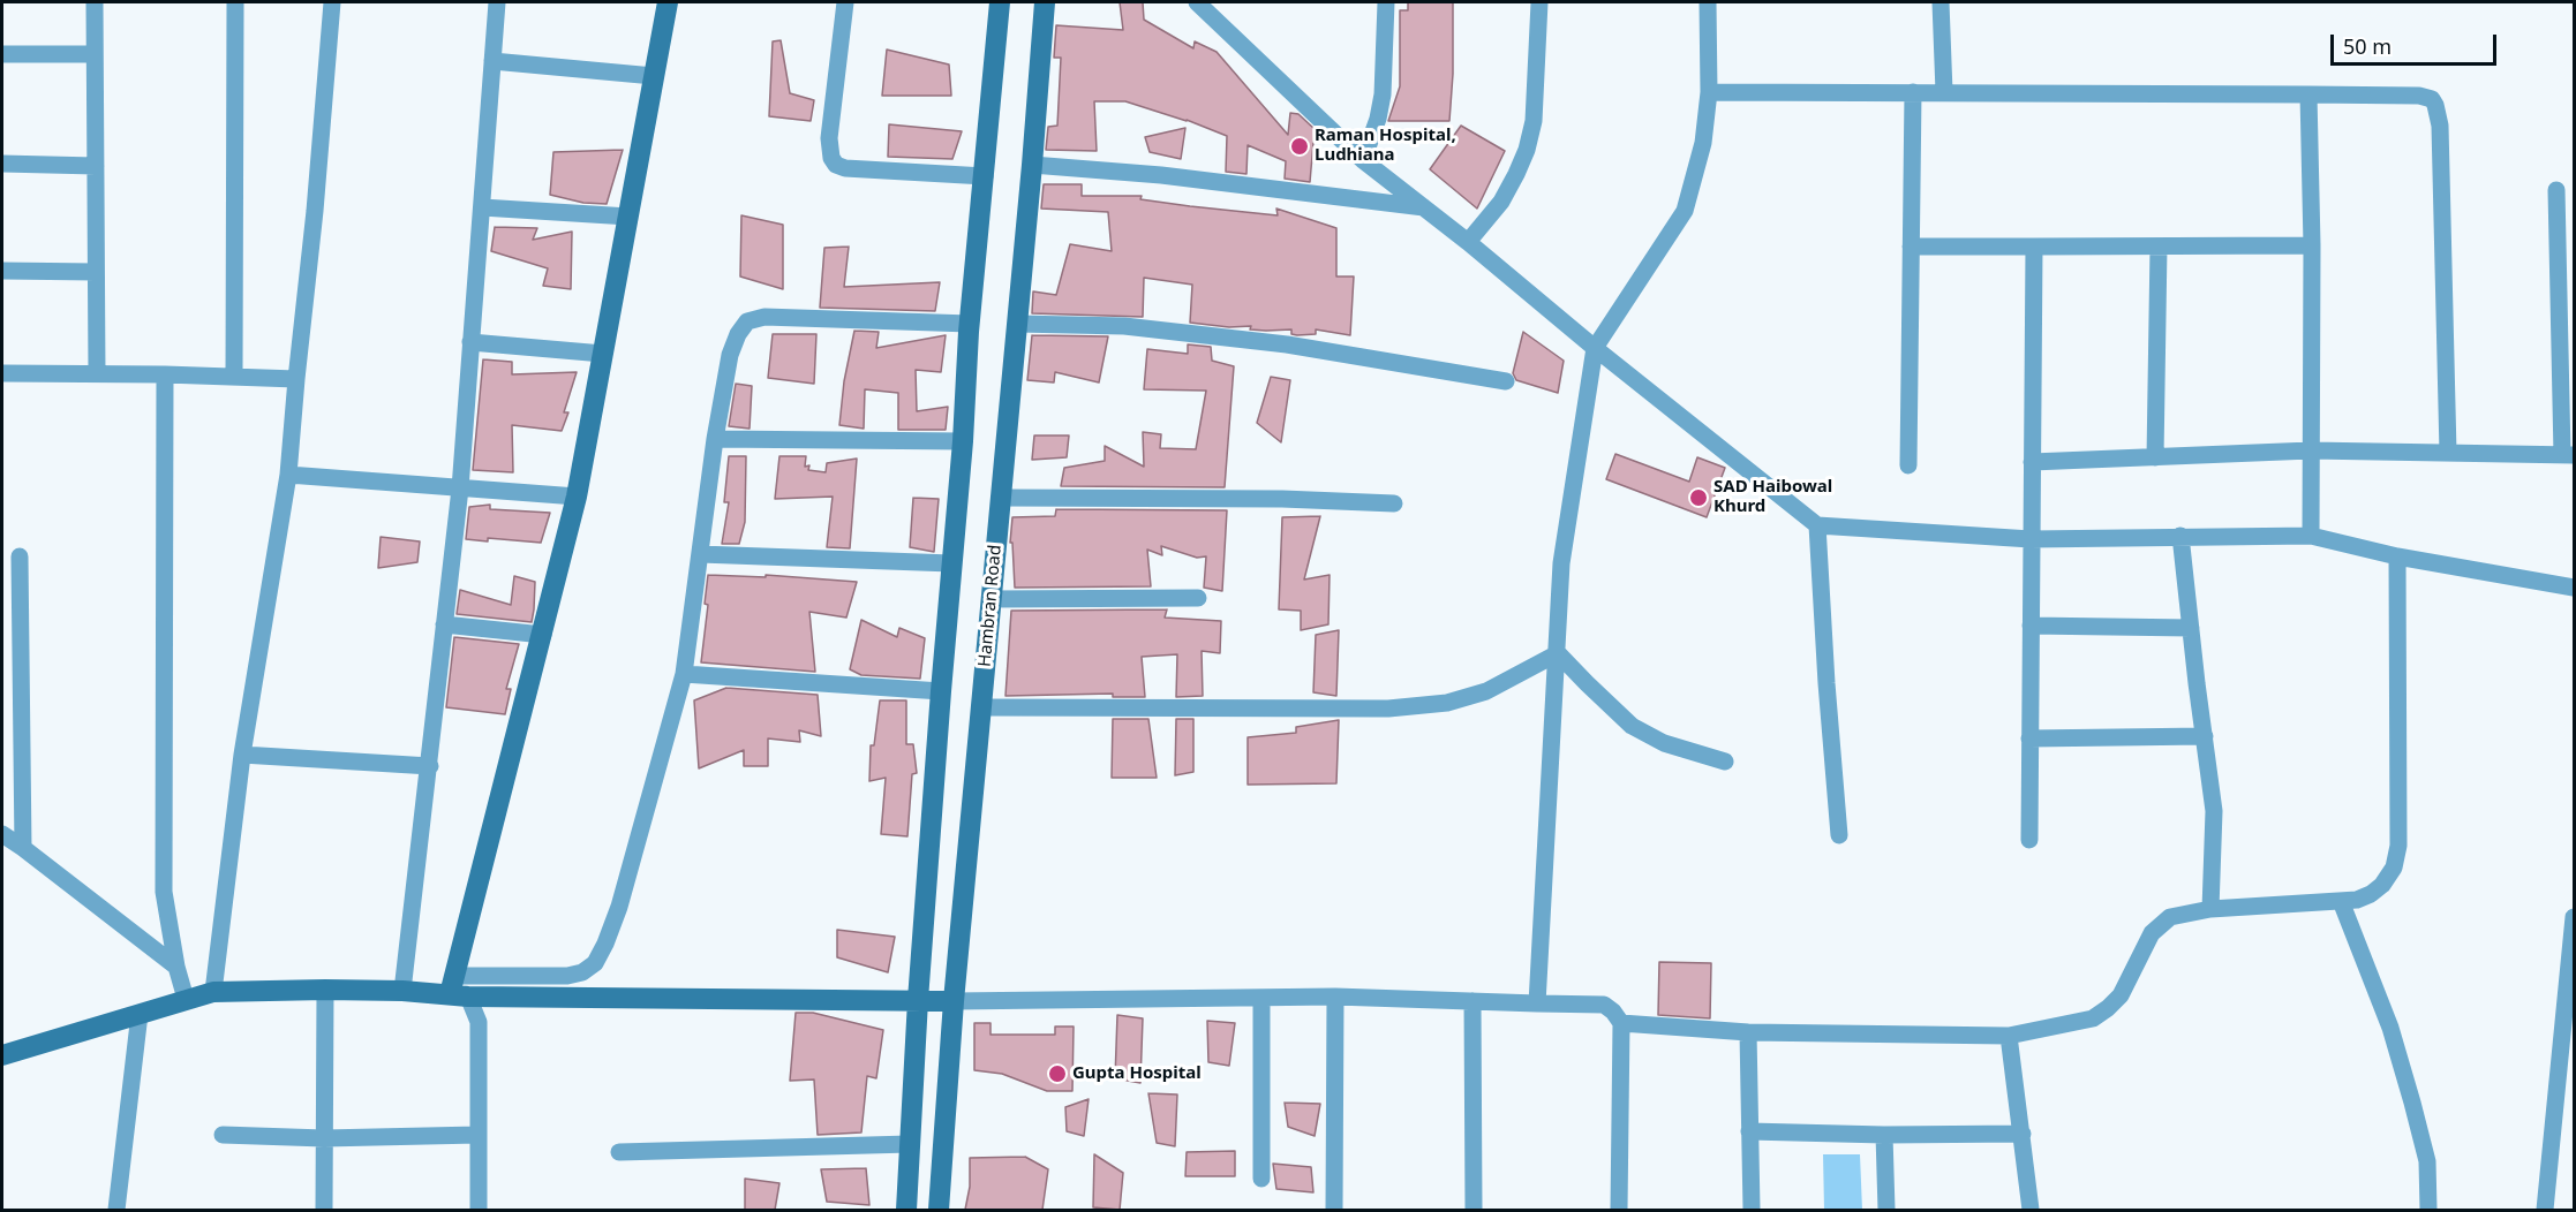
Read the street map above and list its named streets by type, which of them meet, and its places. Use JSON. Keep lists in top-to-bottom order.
{
  "streets": {
    "main road": ["Hambran Road"]
  },
  "places": ["Raman Hospital, Ludhiana", "SAD Haibowal Khurd", "Gupta Hospital"],
  "scale_bar": "50 m"
}
